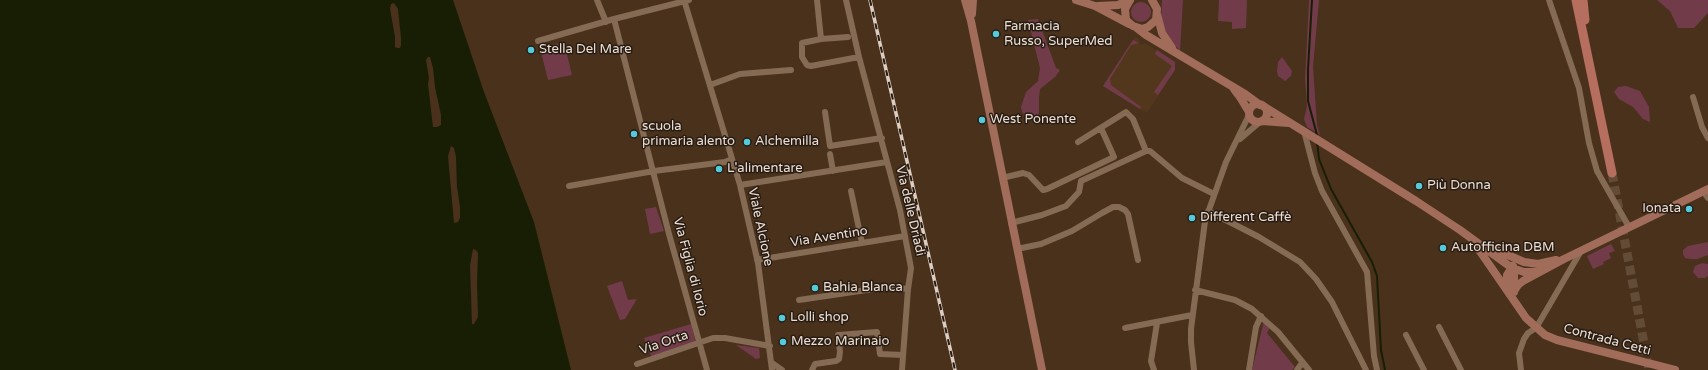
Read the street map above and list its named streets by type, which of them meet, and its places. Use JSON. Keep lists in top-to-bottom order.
{
  "streets": {
    "main road": ["Contrada Cetti"],
    "street": [
      "Via delle Driadi",
      "Viale Alcione",
      "Via Aventino",
      "Via Figlia di Iorio",
      "Via Orta"
    ]
  },
  "crossings": [
    ["Via delle Driadi", "Via Aventino"],
    ["Viale Alcione", "Via Aventino"],
    ["Viale Alcione", "Via Orta"],
    ["Via Figlia di Iorio", "Via Orta"]
  ],
  "places": [
    "Farmacia Russo, SuperMed",
    "Stella Del Mare",
    "West Ponente",
    "scuola primaria alento",
    "Alchemilla",
    "L'alimentare",
    "Più Donna",
    "Ionata",
    "Different Caffè",
    "Autofficina DBM",
    "Bahia Blanca",
    "Lolli shop",
    "Mezzo Marinaio"
  ]
}
